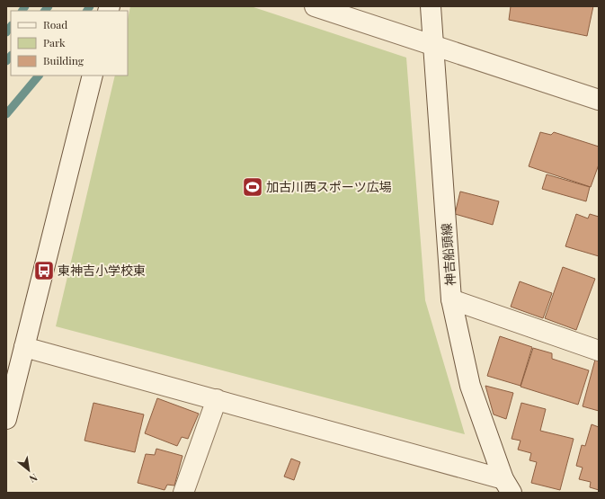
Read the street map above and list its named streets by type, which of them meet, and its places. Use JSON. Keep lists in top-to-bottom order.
{
  "streets": {
    "street": ["神吉船頭線"]
  },
  "places": {
    "sports": ["加古川西スポーツ広場"],
    "bus stop": ["東神吉小学校東"]
  },
  "legend": ["Road", "Park", "Building"],
  "north": "bottom right"
}
